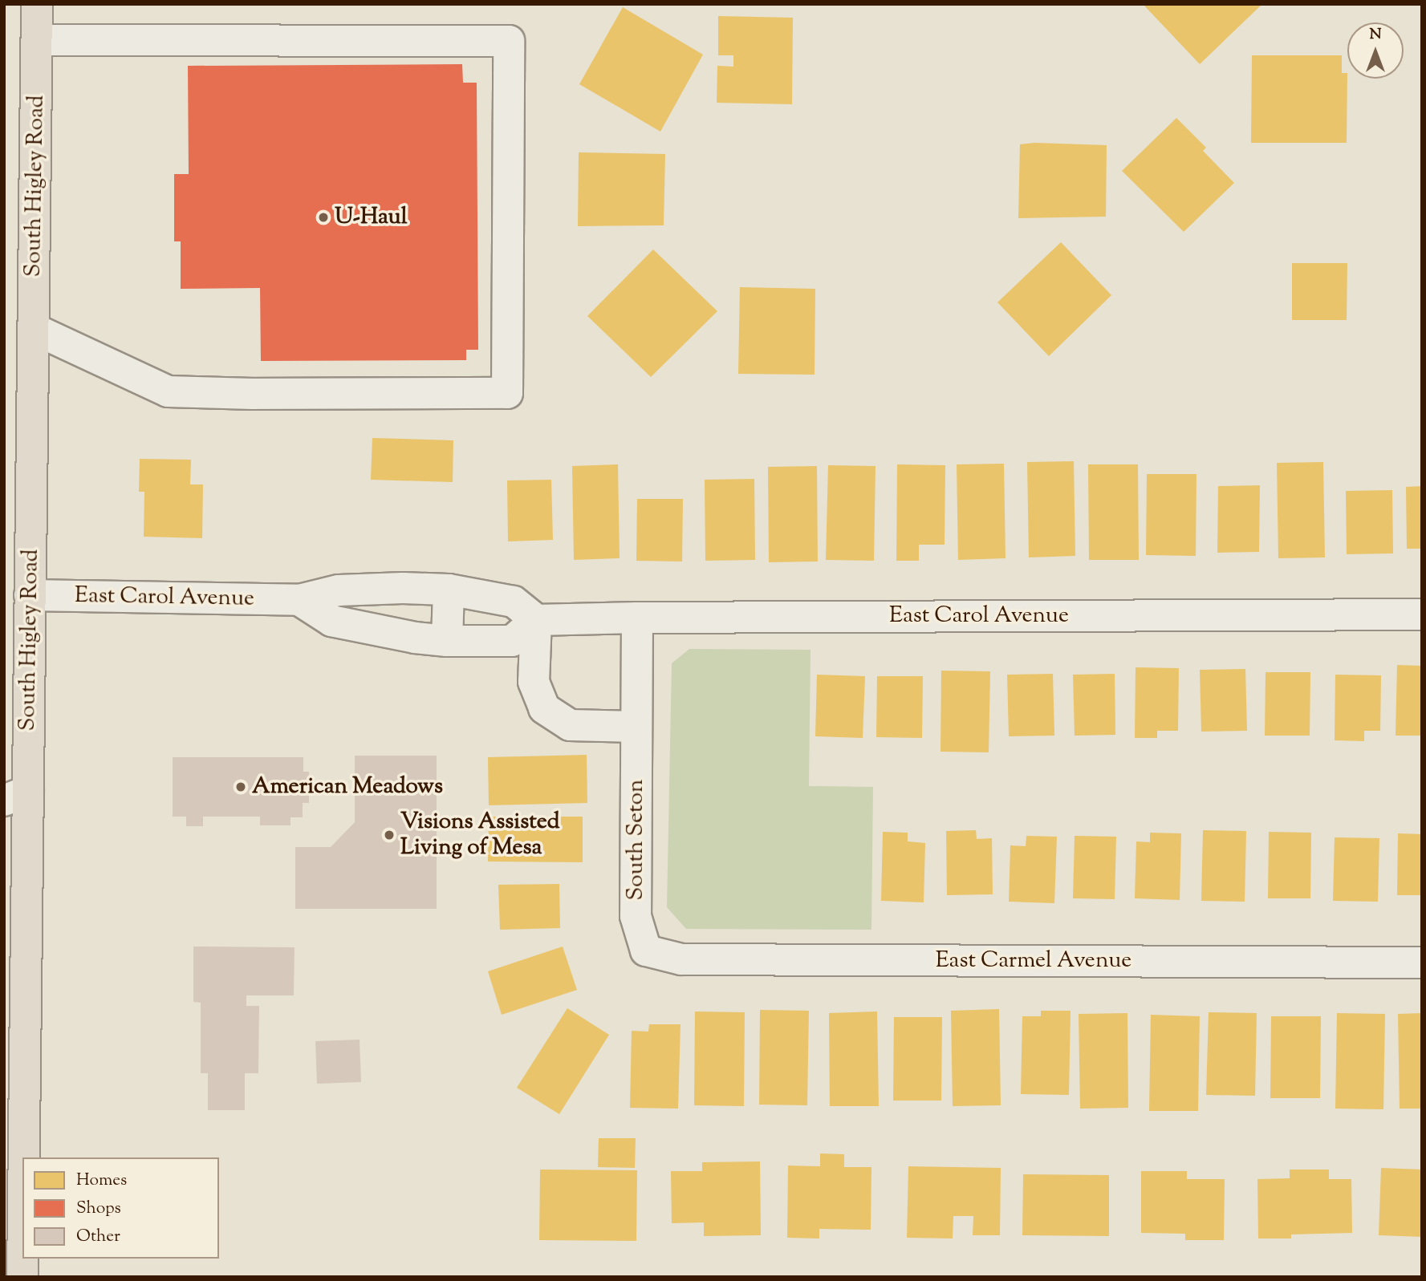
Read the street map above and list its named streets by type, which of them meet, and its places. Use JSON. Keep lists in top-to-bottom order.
{
  "streets": {
    "main road": ["South Higley Road"],
    "street": ["East Carol Avenue", "South Seton", "East Carmel Avenue"]
  },
  "crossings": [
    ["South Higley Road", "East Carol Avenue"],
    ["East Carol Avenue", "South Seton"],
    ["South Seton", "East Carmel Avenue"]
  ],
  "places": ["U-Haul", "American Meadows", "Visions Assisted Living of Mesa"],
  "legend": ["Homes", "Shops", "Other"],
  "north": "top"
}
